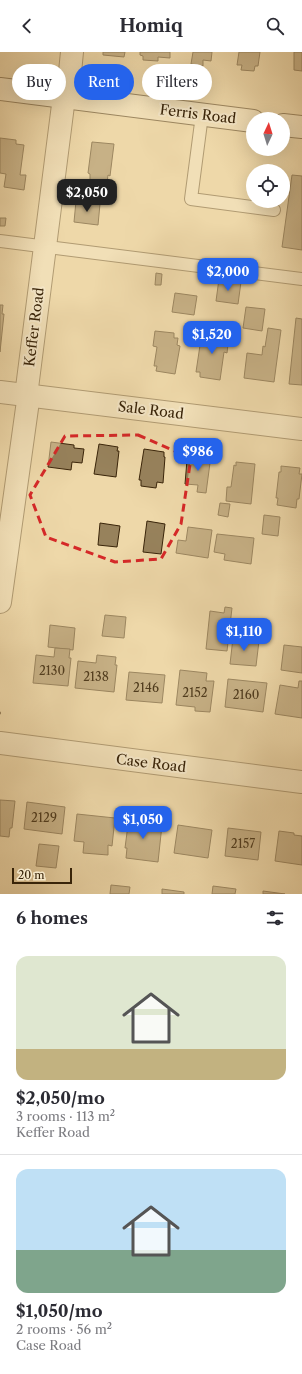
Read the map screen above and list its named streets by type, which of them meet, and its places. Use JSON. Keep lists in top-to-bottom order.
{
  "streets": {
    "street": [
      "Ferris Road",
      "Keffer Road",
      "Sale Road",
      "Case Road"
    ]
  },
  "crossings": [
    ["Keffer Road", "Sale Road"]
  ],
  "house_numbers": [
    "2130",
    "2138",
    "2146",
    "2152",
    "2160",
    "2129",
    "2157"
  ],
  "scale_bar": "20 m",
  "north": "top",
  "page": {
    "header": "Homiq",
    "chip": ["Buy", "Rent", "Filters"],
    "price": [
      "$2,050",
      "$2,000",
      "$1,520",
      "$986",
      "$1,110",
      "$1,050"
    ],
    "scale": "20 m",
    "heading": "6 homes",
    "list": [
      {
        "name": "$2,050/mo",
        "note": "3 rooms · 113 m² · Keffer Road"
      },
      {
        "name": "$1,050/mo",
        "note": "2 rooms · 56 m² · Case Road"
      }
    ]
  }
}
